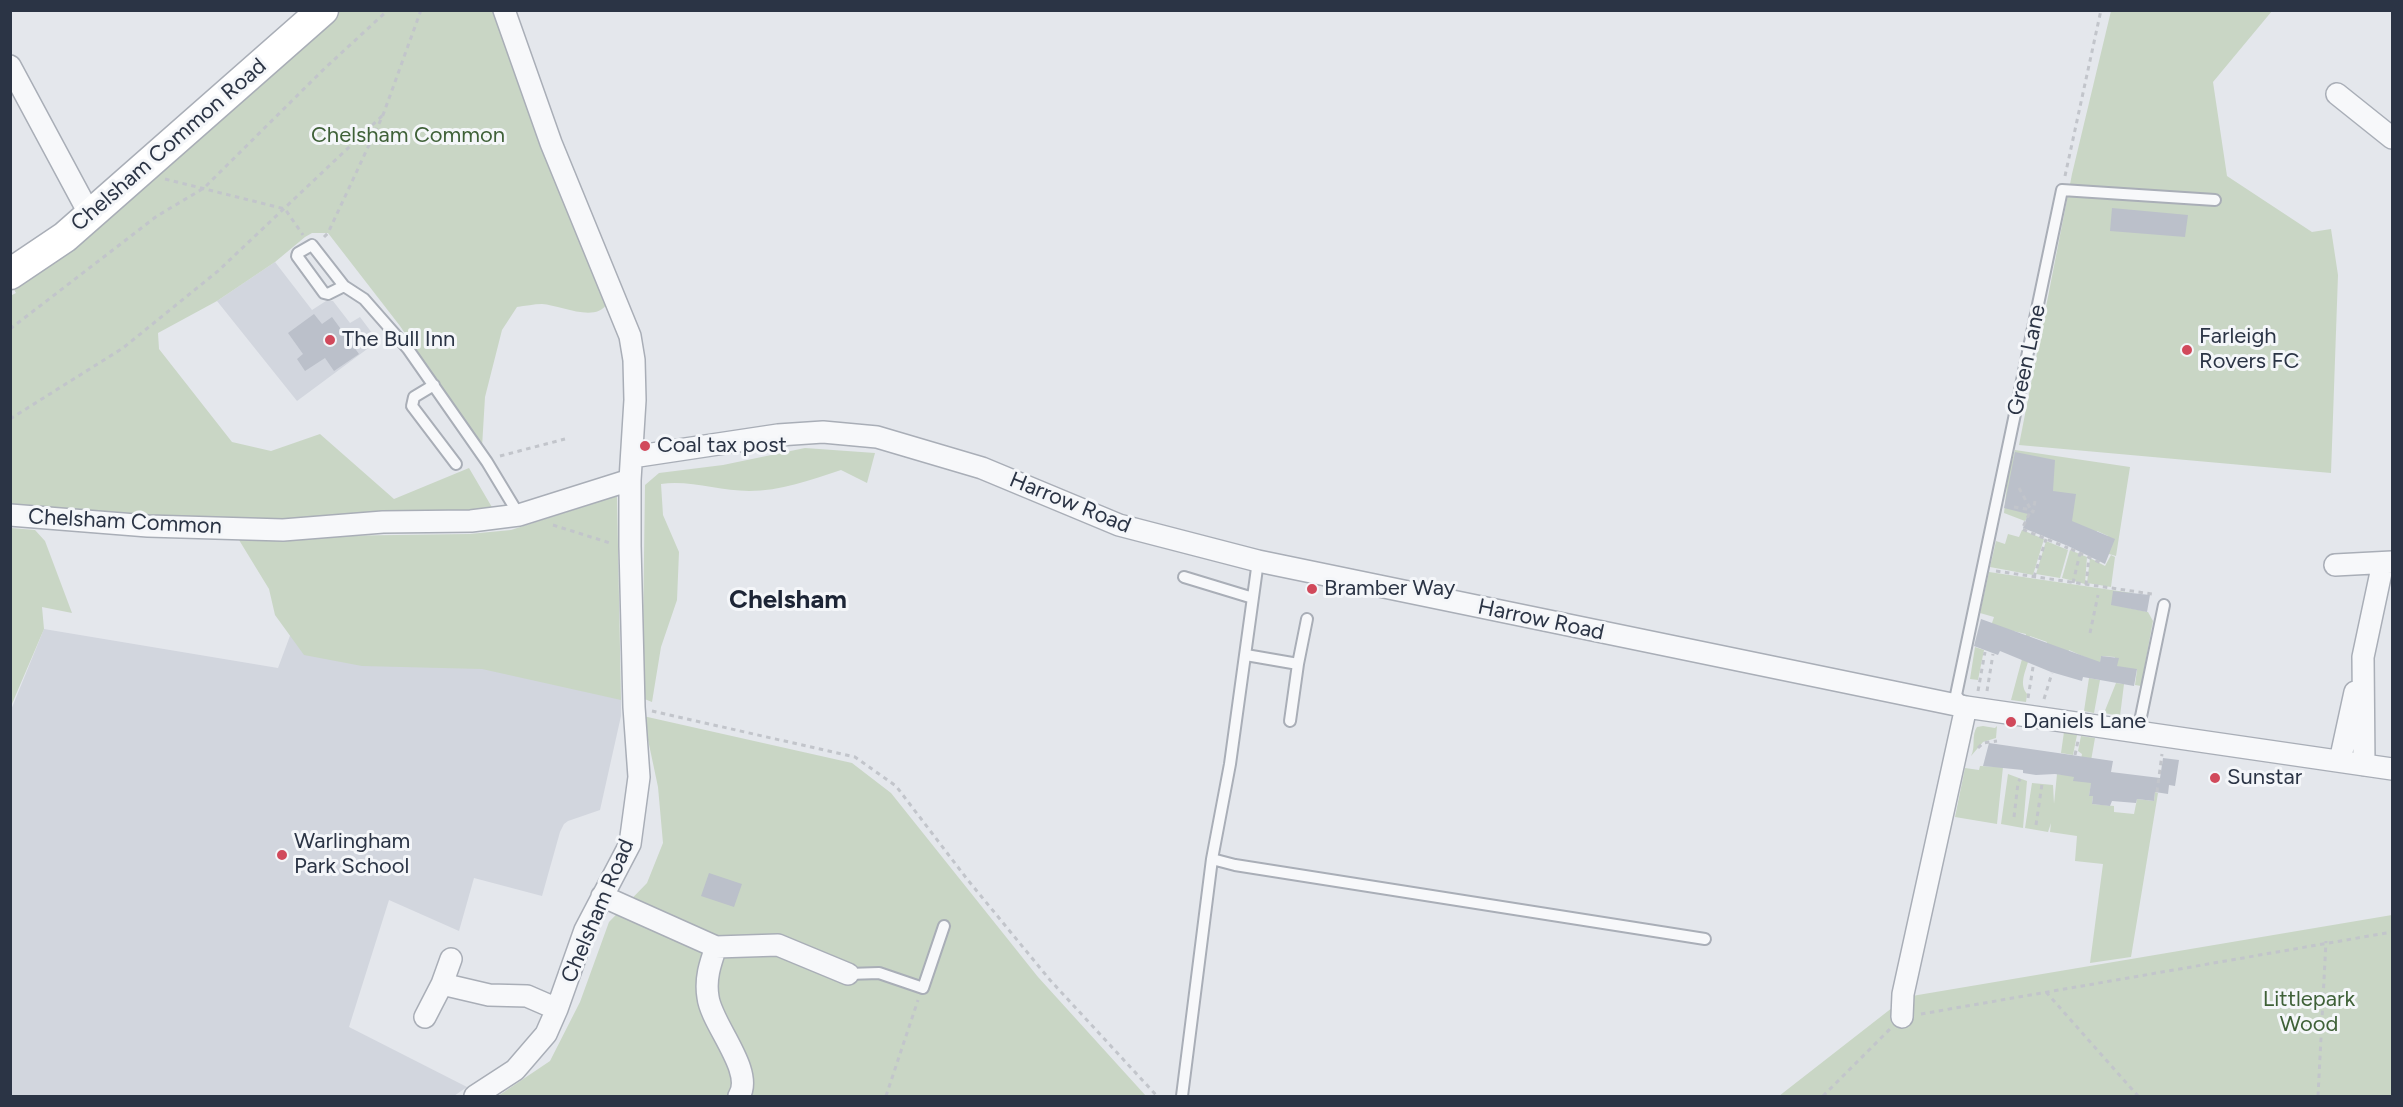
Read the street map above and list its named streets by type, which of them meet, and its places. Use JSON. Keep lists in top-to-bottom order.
{
  "streets": {
    "street": [
      "Chelsham Common Road",
      "Harrow Road",
      "Chelsham Common",
      "Chelsham Road"
    ],
    "lane": ["Green Lane"]
  },
  "crossings": [
    ["Green Lane", "Harrow Road"]
  ],
  "districts": ["Chelsham"],
  "parks": ["Chelsham Common", "Littlepark Wood"],
  "places": [
    "The Bull Inn",
    "Farleigh Rovers FC",
    "Coal tax post",
    "Bramber Way",
    "Daniels Lane",
    "Sunstar",
    "Warlingham Park School"
  ]
}
